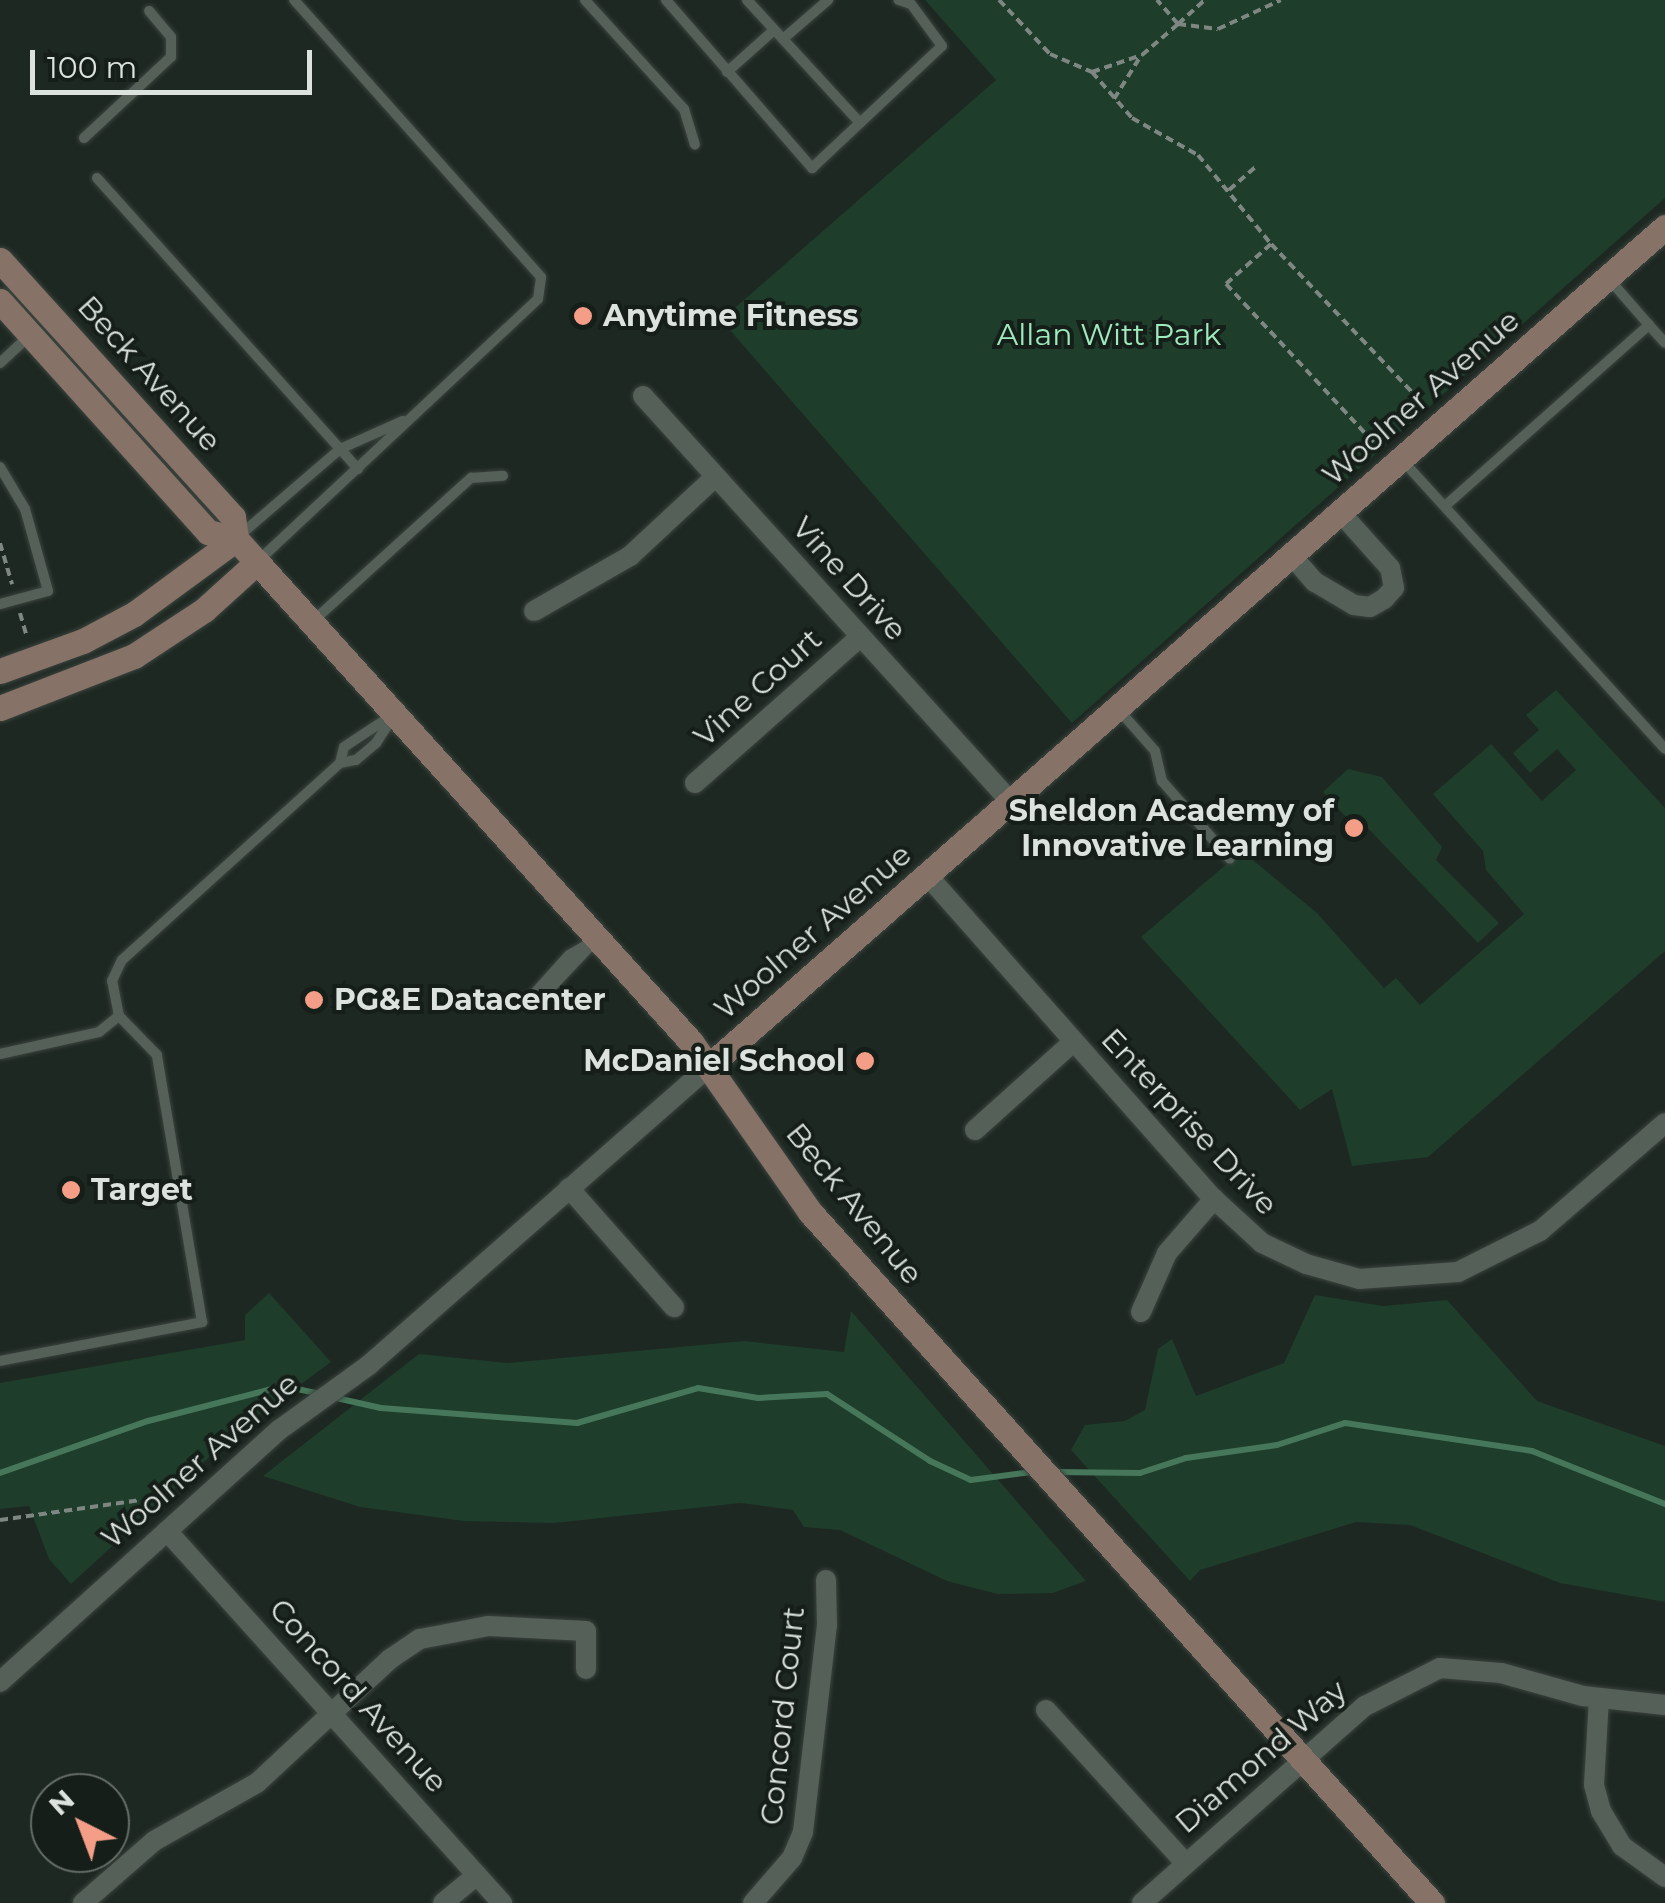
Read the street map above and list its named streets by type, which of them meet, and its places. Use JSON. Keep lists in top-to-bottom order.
{
  "streets": {
    "street": [
      "Beck Avenue",
      "Woolner Avenue",
      "Vine Drive",
      "Vine Court",
      "Enterprise Drive",
      "Concord Avenue",
      "Concord Court",
      "Diamond Way"
    ]
  },
  "crossings": [
    ["Beck Avenue", "Woolner Avenue"],
    ["Beck Avenue", "Diamond Way"],
    ["Woolner Avenue", "Vine Drive"],
    ["Woolner Avenue", "Enterprise Drive"],
    ["Woolner Avenue", "Concord Avenue"],
    ["Vine Drive", "Vine Court"]
  ],
  "parks": ["Allan Witt Park"],
  "places": [
    "Anytime Fitness",
    "Sheldon Academy of Innovative Learning",
    "PG&E Datacenter",
    "McDaniel School",
    "Target"
  ],
  "scale_bar": "100 m",
  "north": "top left"
}
